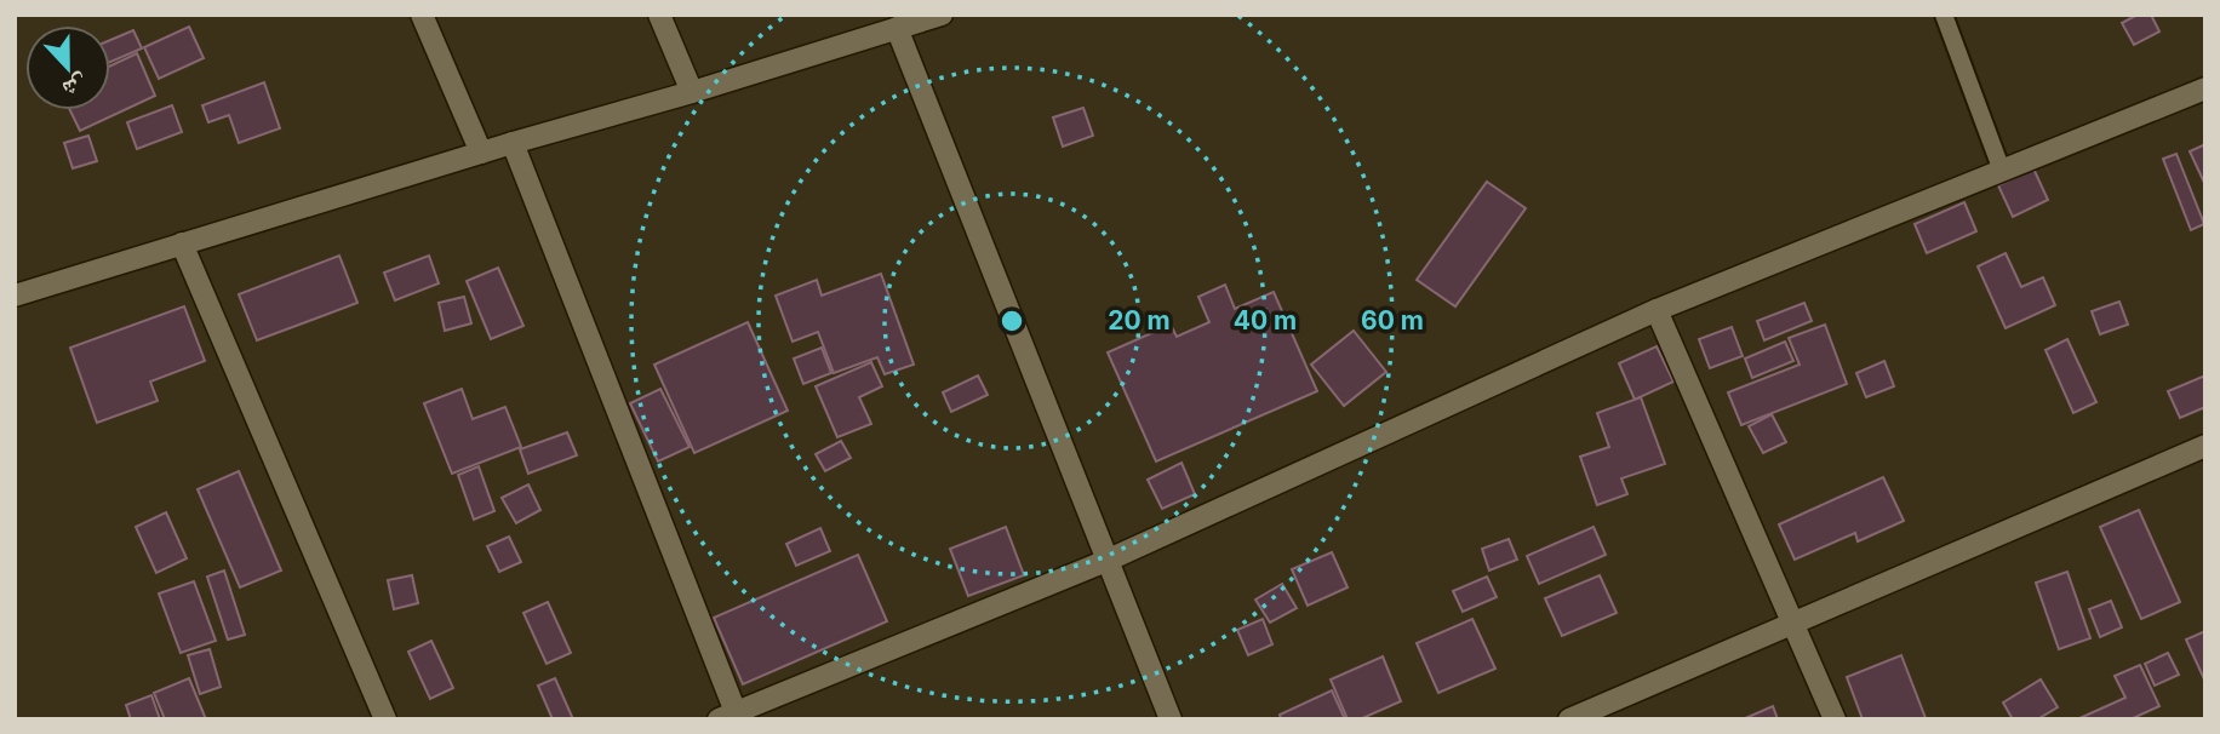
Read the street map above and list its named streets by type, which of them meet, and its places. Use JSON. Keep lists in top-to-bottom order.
{
  "north": "bottom",
  "rings": ["20 m", "40 m", "60 m"]
}
